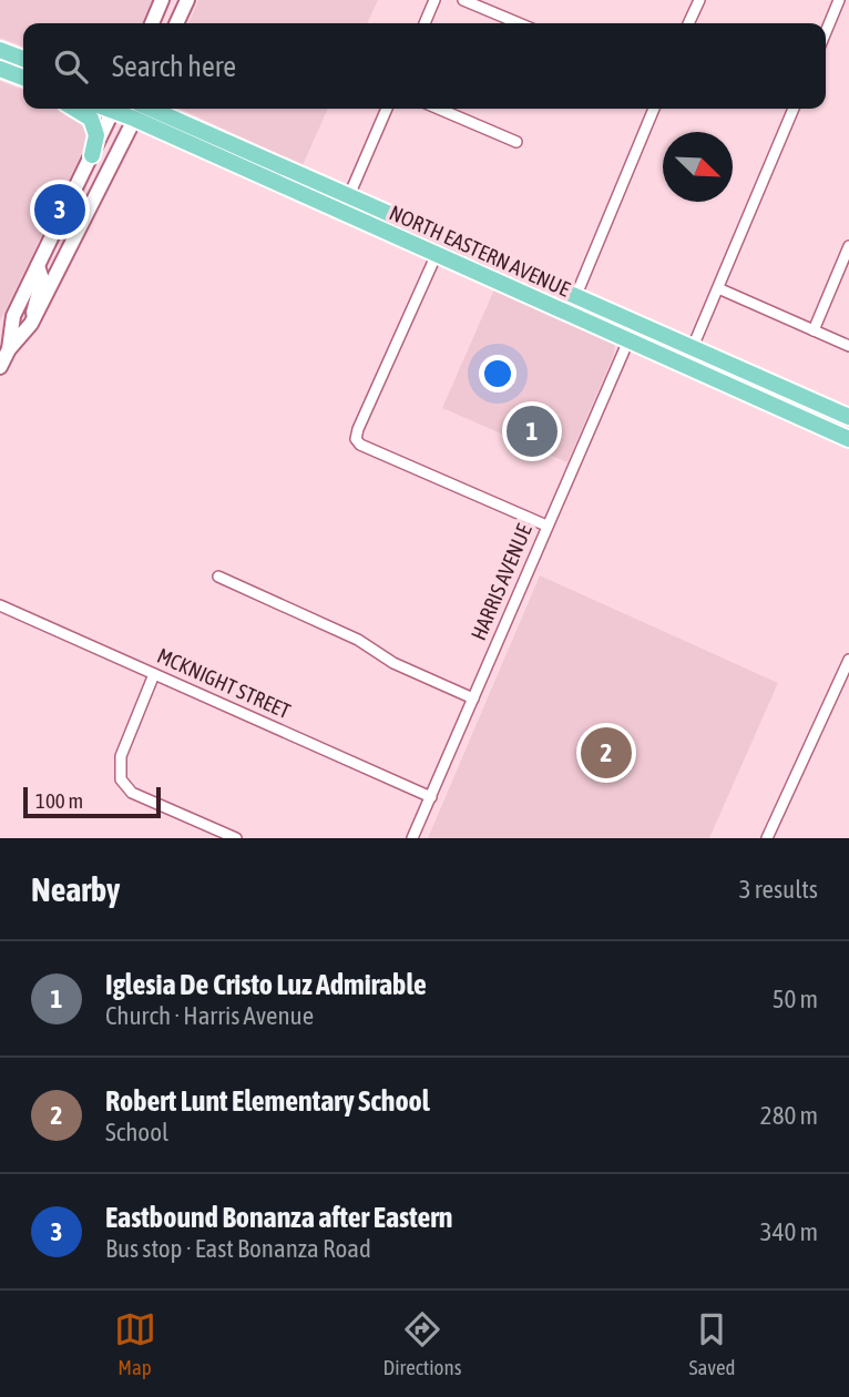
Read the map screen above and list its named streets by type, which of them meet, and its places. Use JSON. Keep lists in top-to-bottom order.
{
  "streets": {
    "main road": ["NORTH EASTERN AVENUE"],
    "street": ["HARRIS AVENUE", "MCKNIGHT STREET"]
  },
  "crossings": [
    ["NORTH EASTERN AVENUE", "HARRIS AVENUE"],
    ["HARRIS AVENUE", "MCKNIGHT STREET"]
  ],
  "scale_bar": "100 m",
  "north": "bottom right",
  "page": {
    "search": "Search here",
    "pins": ["3", "1", "2"],
    "scale": "100 m",
    "heading": ["Nearby", "3 results"],
    "list": [
      {
        "mark": "1",
        "name": "Iglesia De Cristo Luz Admirable",
        "note": "Church · Harris Avenue",
        "value": "50 m"
      },
      {
        "mark": "2",
        "name": "Robert Lunt Elementary School",
        "note": "School",
        "value": "280 m"
      },
      {
        "mark": "3",
        "name": "Eastbound Bonanza after Eastern",
        "note": "Bus stop · East Bonanza Road",
        "value": "340 m"
      }
    ],
    "nav": ["Map", "Directions", "Saved"]
  }
}
